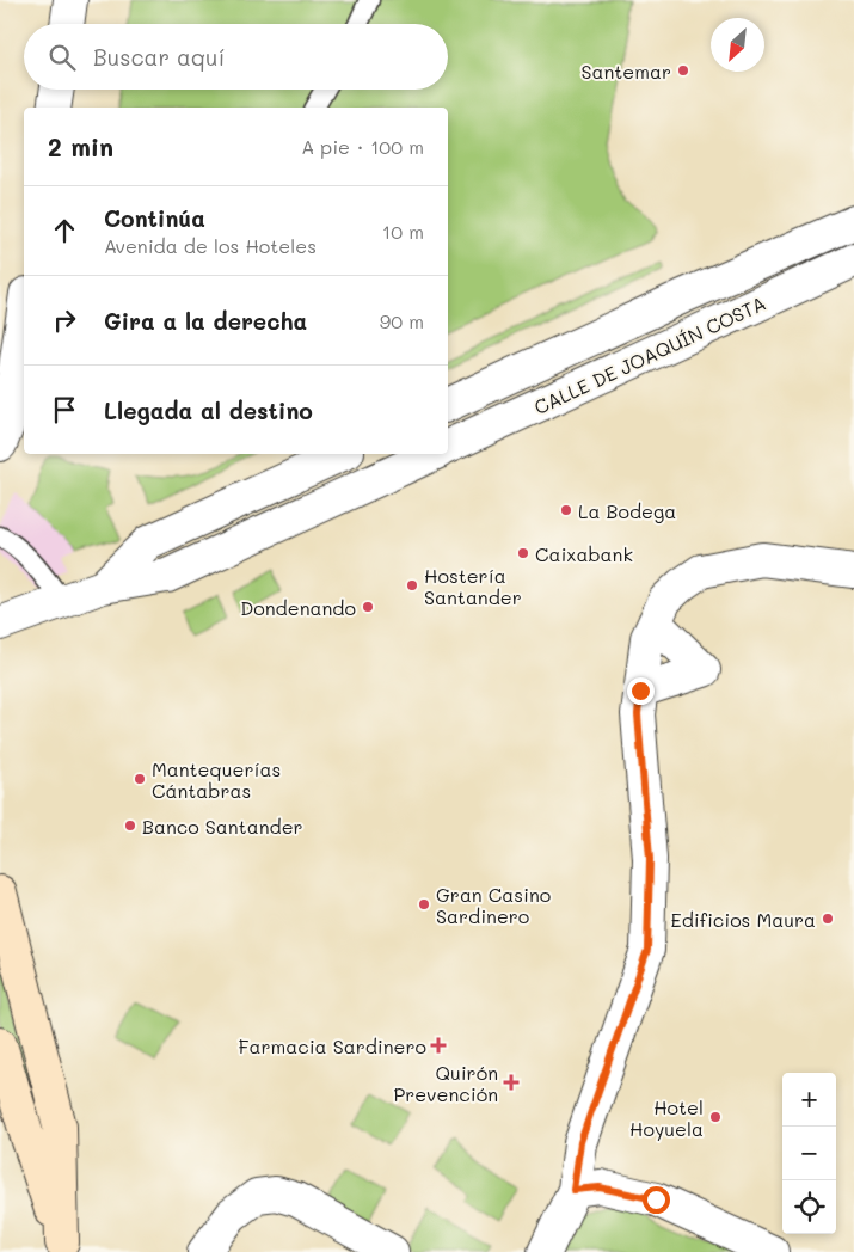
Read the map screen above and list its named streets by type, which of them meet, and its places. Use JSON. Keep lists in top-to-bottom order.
{
  "streets": {
    "street": ["CALLE DE JOAQUÍN COSTA"]
  },
  "places": {
    "other": [
      "Santemar",
      "La Bodega",
      "Caixabank",
      "Hostería Santander",
      "Dondenando",
      "Mantequerías Cántabras",
      "Banco Santander",
      "Gran Casino Sardinero",
      "Edificios Maura",
      "Hotel Hoyuela"
    ],
    "health": ["Farmacia Sardinero", "Quirón Prevención"]
  },
  "north": "bottom left",
  "page": {
    "search": "Buscar aquí",
    "heading": ["2 min", "A pie · 100 m"],
    "list": [
      ["Continúa", "Avenida de los Hoteles", "10 m"],
      ["Gira a la derecha", "90 m"],
      "Llegada al destino"
    ],
    "map_buttons": ["+", "−"]
  }
}
